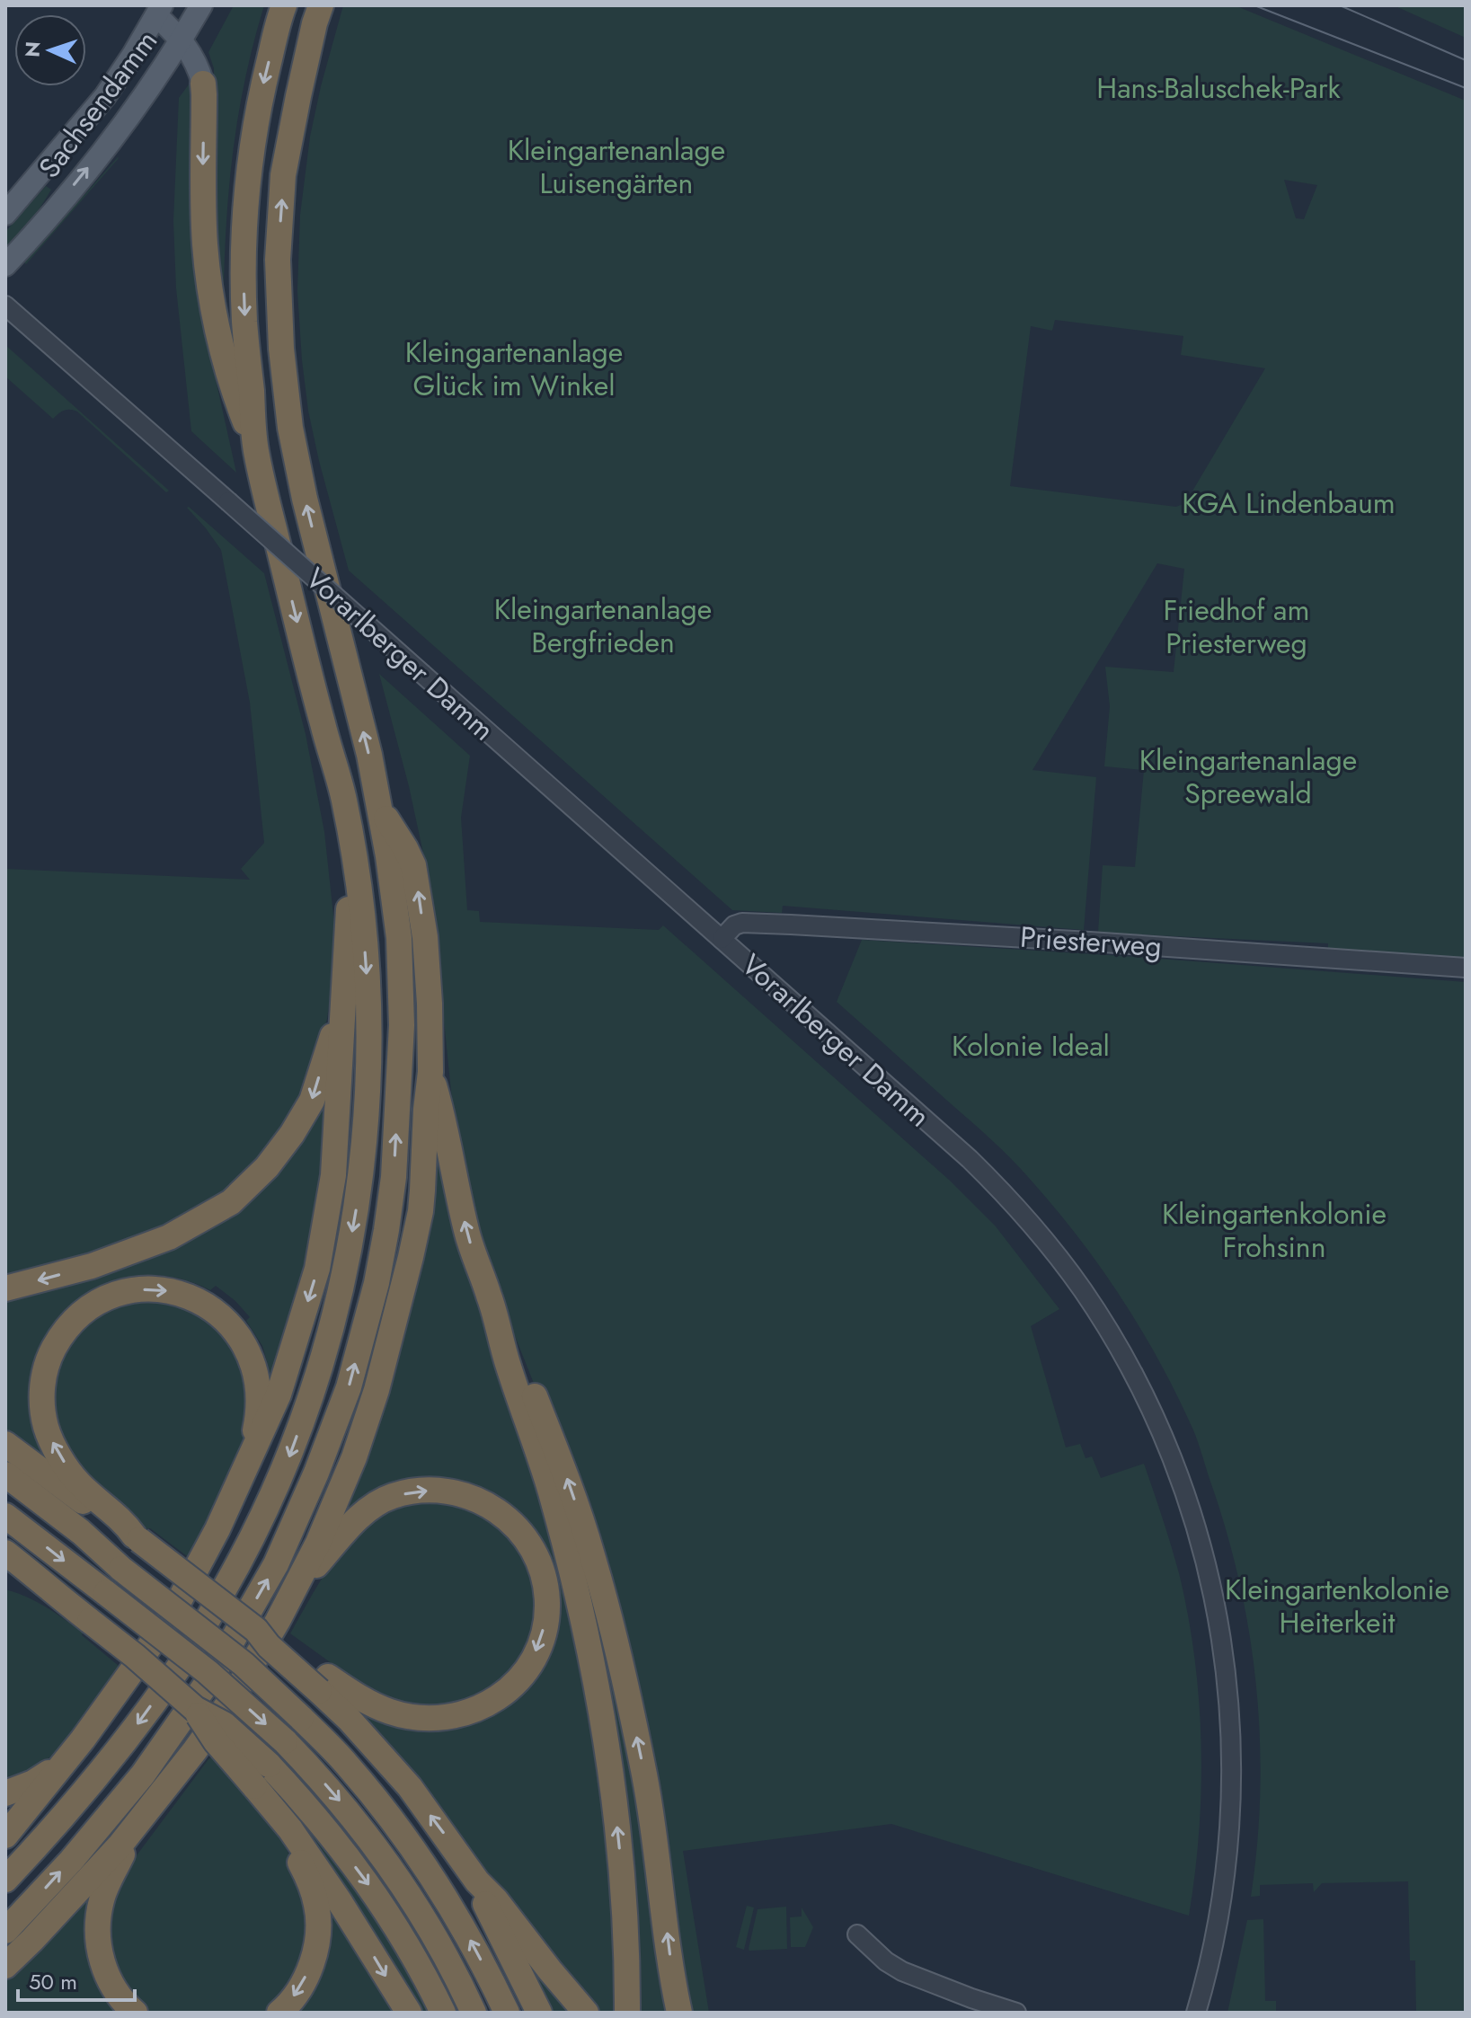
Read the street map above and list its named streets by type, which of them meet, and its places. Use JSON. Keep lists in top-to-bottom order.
{
  "streets": {
    "main road": ["Sachsendamm"],
    "street": ["Vorarlberger Damm", "Priesterweg"]
  },
  "crossings": [
    ["Vorarlberger Damm", "Priesterweg"]
  ],
  "parks": [
    "Hans-Baluschek-Park",
    "Kleingartenanlage Luisengärten",
    "Kleingartenanlage Glück im Winkel",
    "KGA Lindenbaum",
    "Kleingartenanlage Bergfrieden",
    "Friedhof am Priesterweg",
    "Kleingartenanlage Spreewald",
    "Kolonie Ideal",
    "Kleingartenkolonie Frohsinn",
    "Kleingartenkolonie Heiterkeit"
  ],
  "scale_bar": "50 m",
  "north": "left"
}
